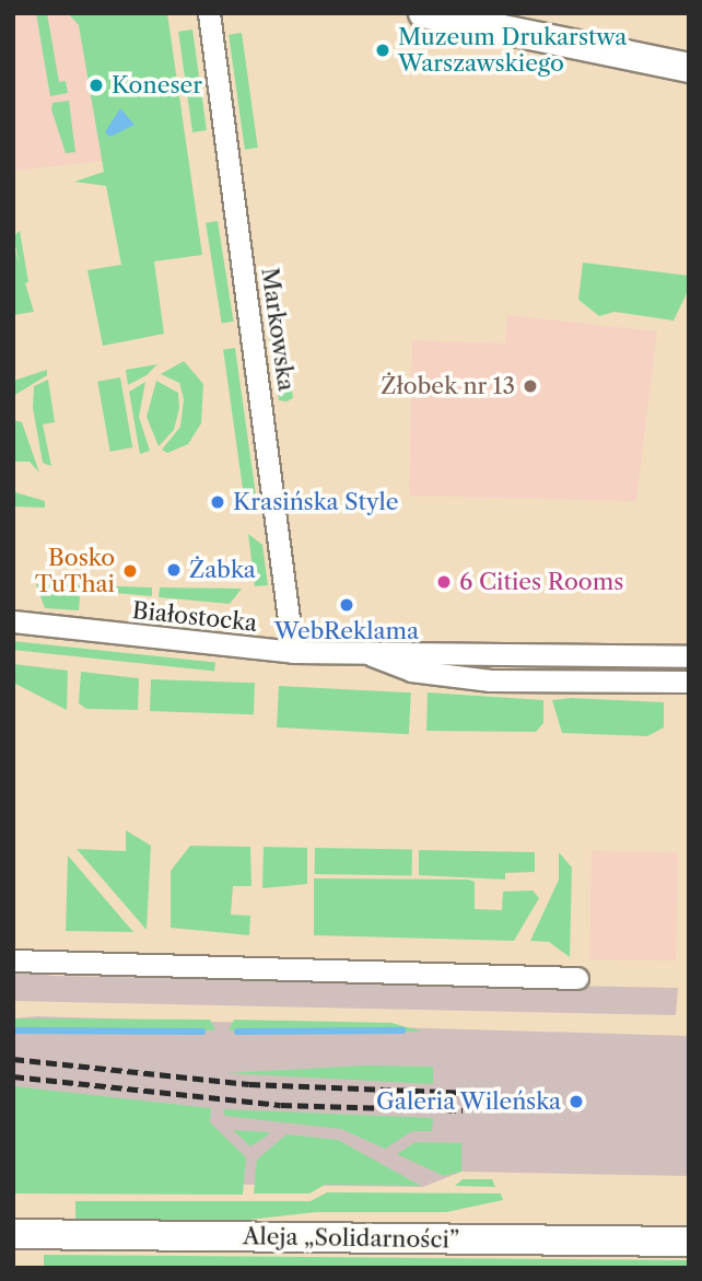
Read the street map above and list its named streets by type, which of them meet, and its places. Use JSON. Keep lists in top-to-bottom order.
{
  "streets": {
    "main road": ["Aleja „Solidarności”"],
    "street": ["Markowska", "Białostocka"]
  },
  "crossings": [
    ["Markowska", "Białostocka"]
  ],
  "places": [
    "Muzeum Drukarstwa Warszawskiego",
    "Koneser",
    "Żłobek nr 13",
    "Krasińska Style",
    "Żabka",
    "Bosko TuThai",
    "6 Cities Rooms",
    "WebReklama",
    "Galeria Wileńska"
  ]
}
